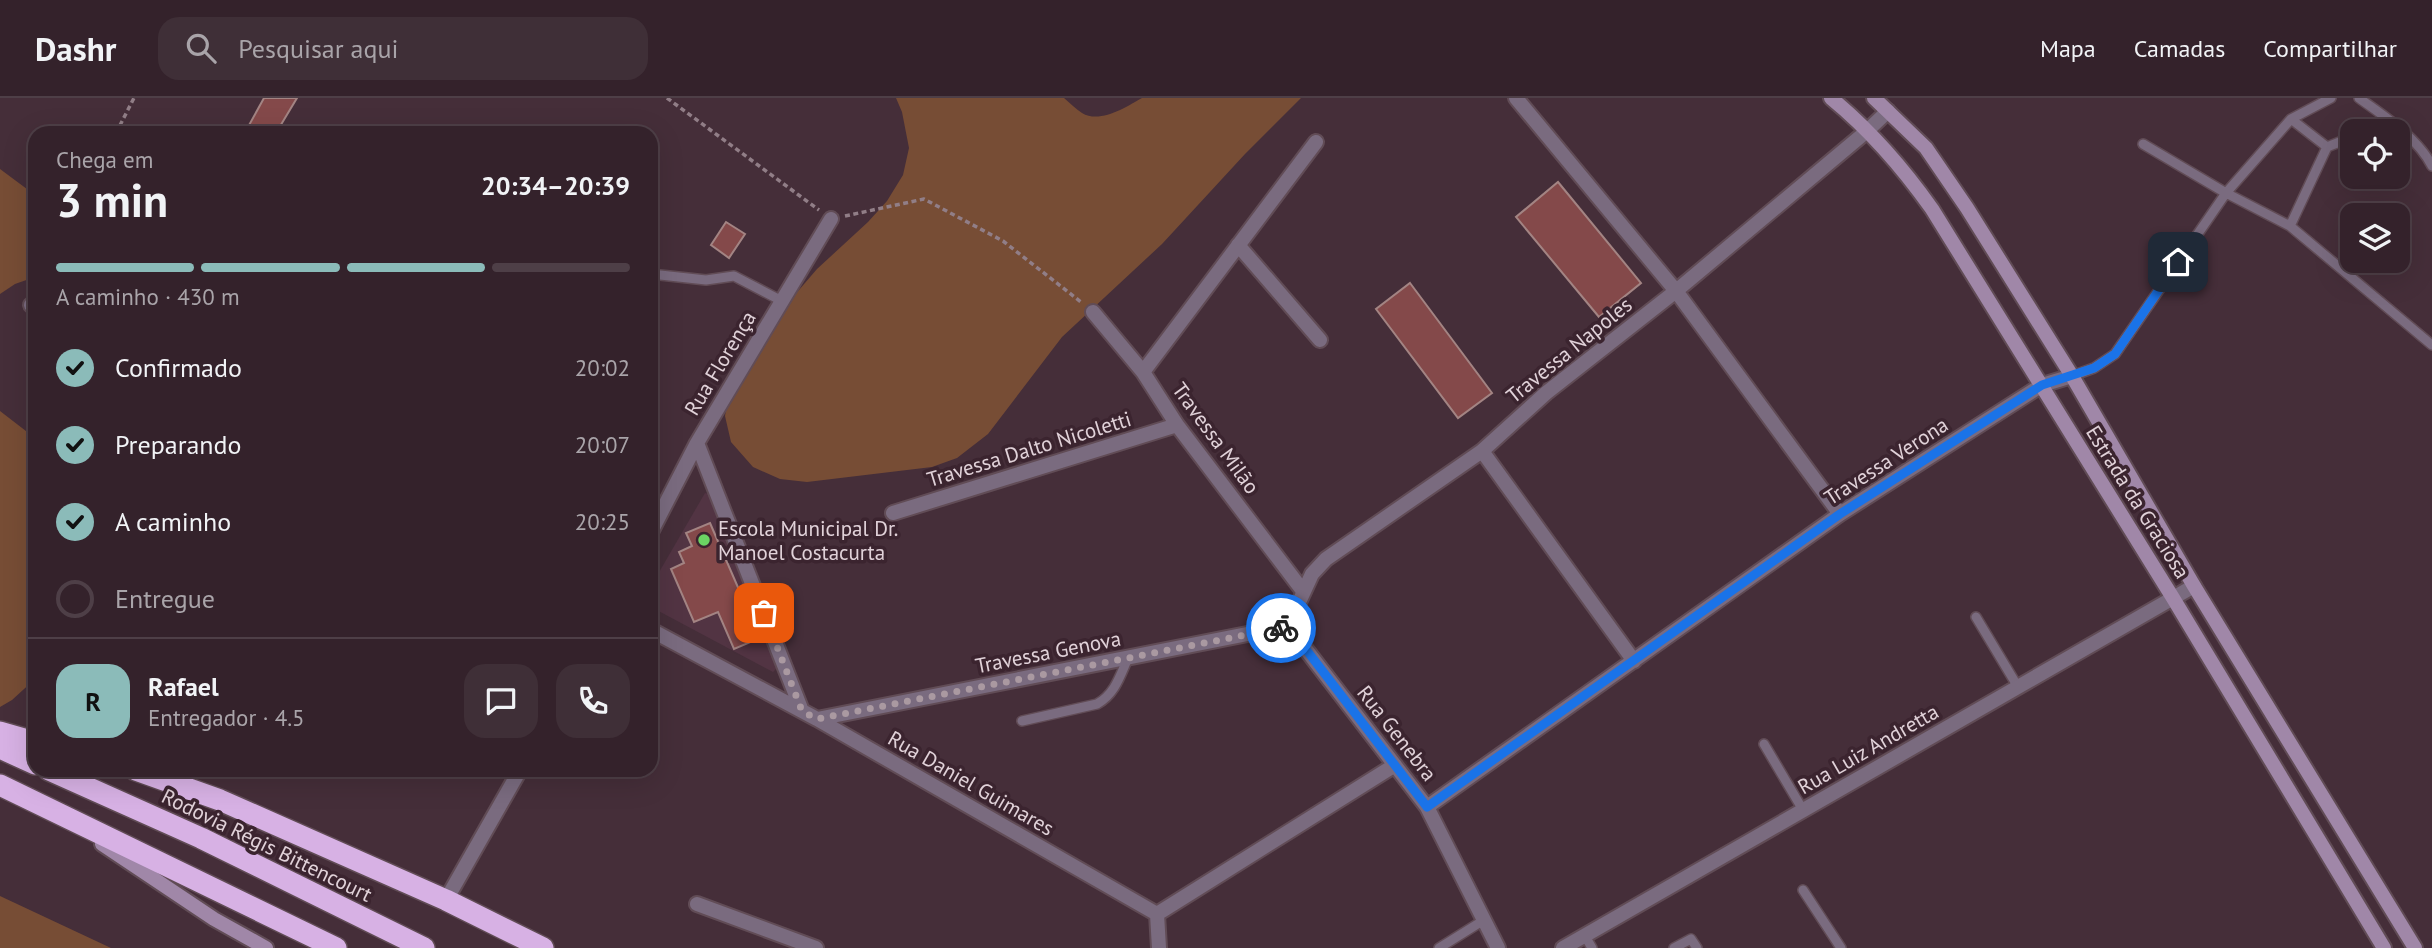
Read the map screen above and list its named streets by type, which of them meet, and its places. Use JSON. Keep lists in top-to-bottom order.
{
  "streets": {
    "highway": ["Rodovia Régis Bittencourt"],
    "main road": ["Estrada da Graciosa"],
    "street": [
      "Travessa Napoles",
      "Rua Florença",
      "Travessa Milão",
      "Travessa Dalto Nicoletti",
      "Travessa Verona",
      "Travessa Genova",
      "Rua Genebra",
      "Rua Luiz Andretta",
      "Rua Daniel Guimares"
    ]
  },
  "crossings": [
    ["Travessa Napoles", "Travessa Milão"],
    ["Travessa Napoles", "Estrada da Graciosa"],
    ["Travessa Napoles", "Travessa Genova"],
    ["Travessa Napoles", "Rua Genebra"],
    ["Travessa Milão", "Travessa Dalto Nicoletti"],
    ["Travessa Verona", "Estrada da Graciosa"],
    ["Travessa Verona", "Rua Genebra"],
    ["Estrada da Graciosa", "Rua Luiz Andretta"],
    ["Travessa Genova", "Rua Genebra"],
    ["Travessa Genova", "Rua Daniel Guimares"]
  ],
  "places": ["Escola Municipal Dr. Manoel Costacurta"],
  "page": {
    "header": "Dashr",
    "search": "Pesquisar aqui",
    "nav": ["Mapa", "Camadas", "Compartilhar"],
    "heading": ["3 min", "Chega em", "20:34–20:39"],
    "panel": ["Rafael", "Entregador · 4.5"],
    "bar": "A caminho · 430 m",
    "list": [
      ["Confirmado", "20:02"],
      ["Preparando", "20:07"],
      ["A caminho", "20:25"],
      "Entregue"
    ],
    "round": "R"
  }
}
